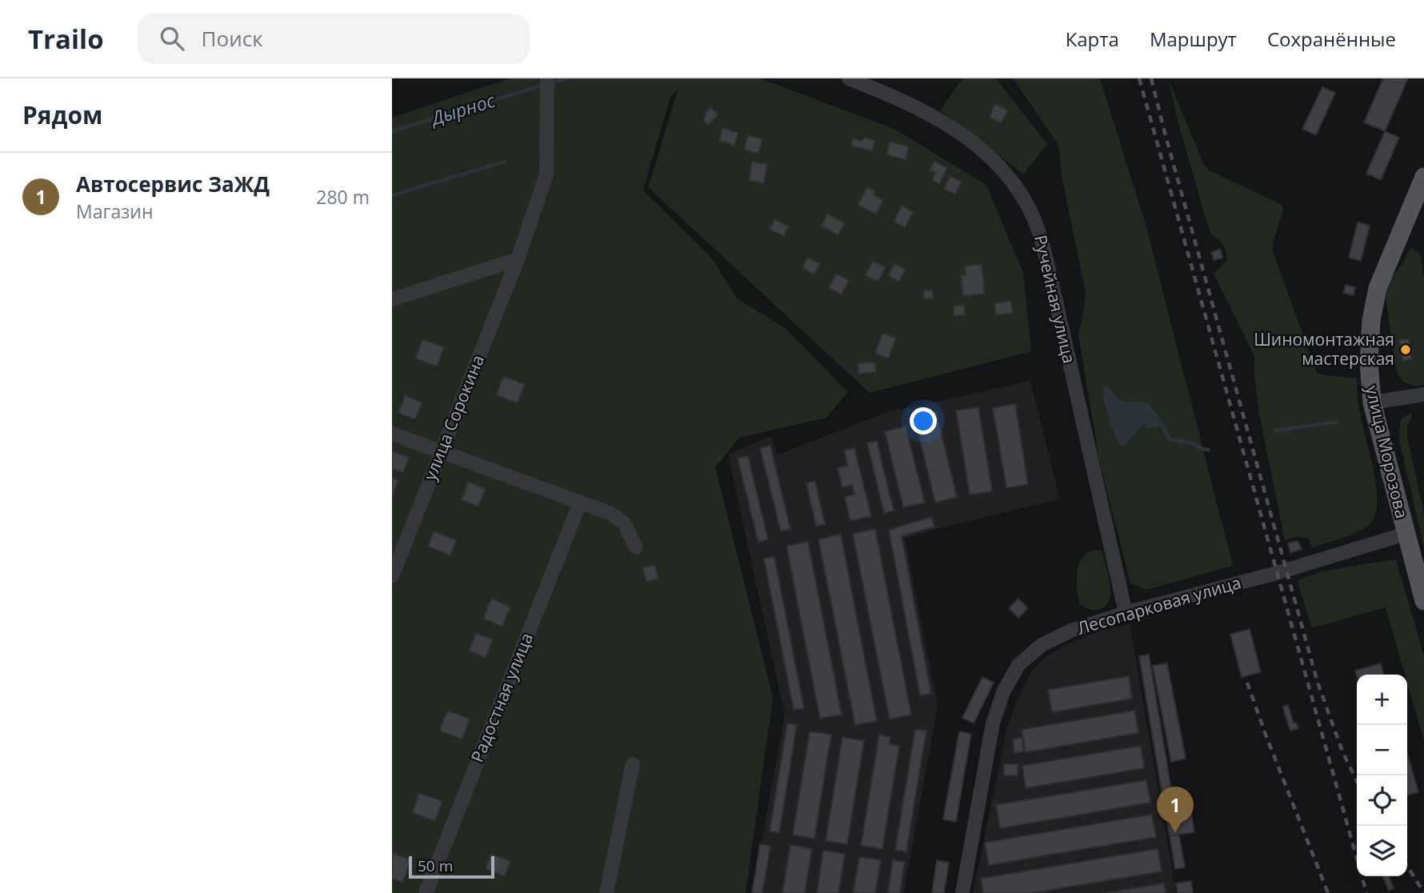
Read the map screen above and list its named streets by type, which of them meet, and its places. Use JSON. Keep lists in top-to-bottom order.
{
  "streets": {
    "main road": ["улица Морозова"],
    "street": [
      "Ручейная улица",
      "улица Сорокина",
      "Лесопарковая улица",
      "Радостная улица"
    ]
  },
  "crossings": [
    ["Ручейная улица", "Лесопарковая улица"],
    ["улица Морозова", "Лесопарковая улица"]
  ],
  "water": ["Дырнос"],
  "places": ["Шиномонтажная мастерская"],
  "scale_bar": "50 m",
  "page": {
    "header": "Trailo",
    "search": "Поиск",
    "nav": ["Карта", "Маршрут", "Сохранённые"],
    "heading": "Рядом",
    "list": [
      {
        "mark": "1",
        "name": "Автосервис ЗаЖД",
        "note": "Магазин",
        "value": "280 m"
      }
    ],
    "map_buttons": ["+", "−"],
    "pins": "1",
    "scale": "50 m"
  }
}
